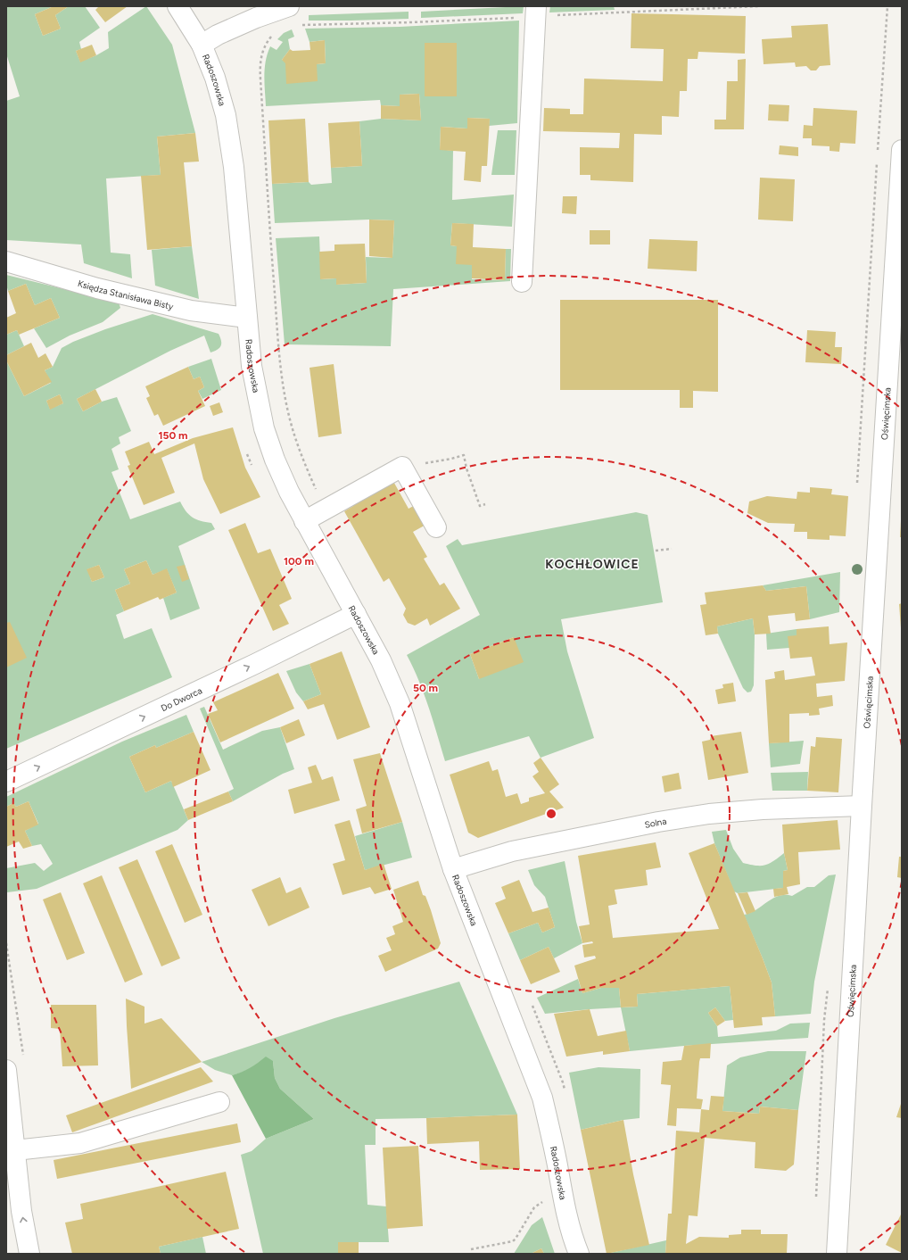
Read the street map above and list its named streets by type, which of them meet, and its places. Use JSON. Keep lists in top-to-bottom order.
{
  "streets": {
    "street": [
      "Radoszowska",
      "Księdza Stanisława Bisty",
      "Oświęcimska",
      "Do Dworca",
      "Solna"
    ]
  },
  "crossings": [
    ["Radoszowska", "Księdza Stanisława Bisty"],
    ["Radoszowska", "Do Dworca"],
    ["Radoszowska", "Solna"],
    ["Oświęcimska", "Solna"]
  ],
  "one_way": ["Do Dworca"],
  "districts": ["KOCHŁOWICE"],
  "rings": ["150 m", "100 m", "50 m"]
}
